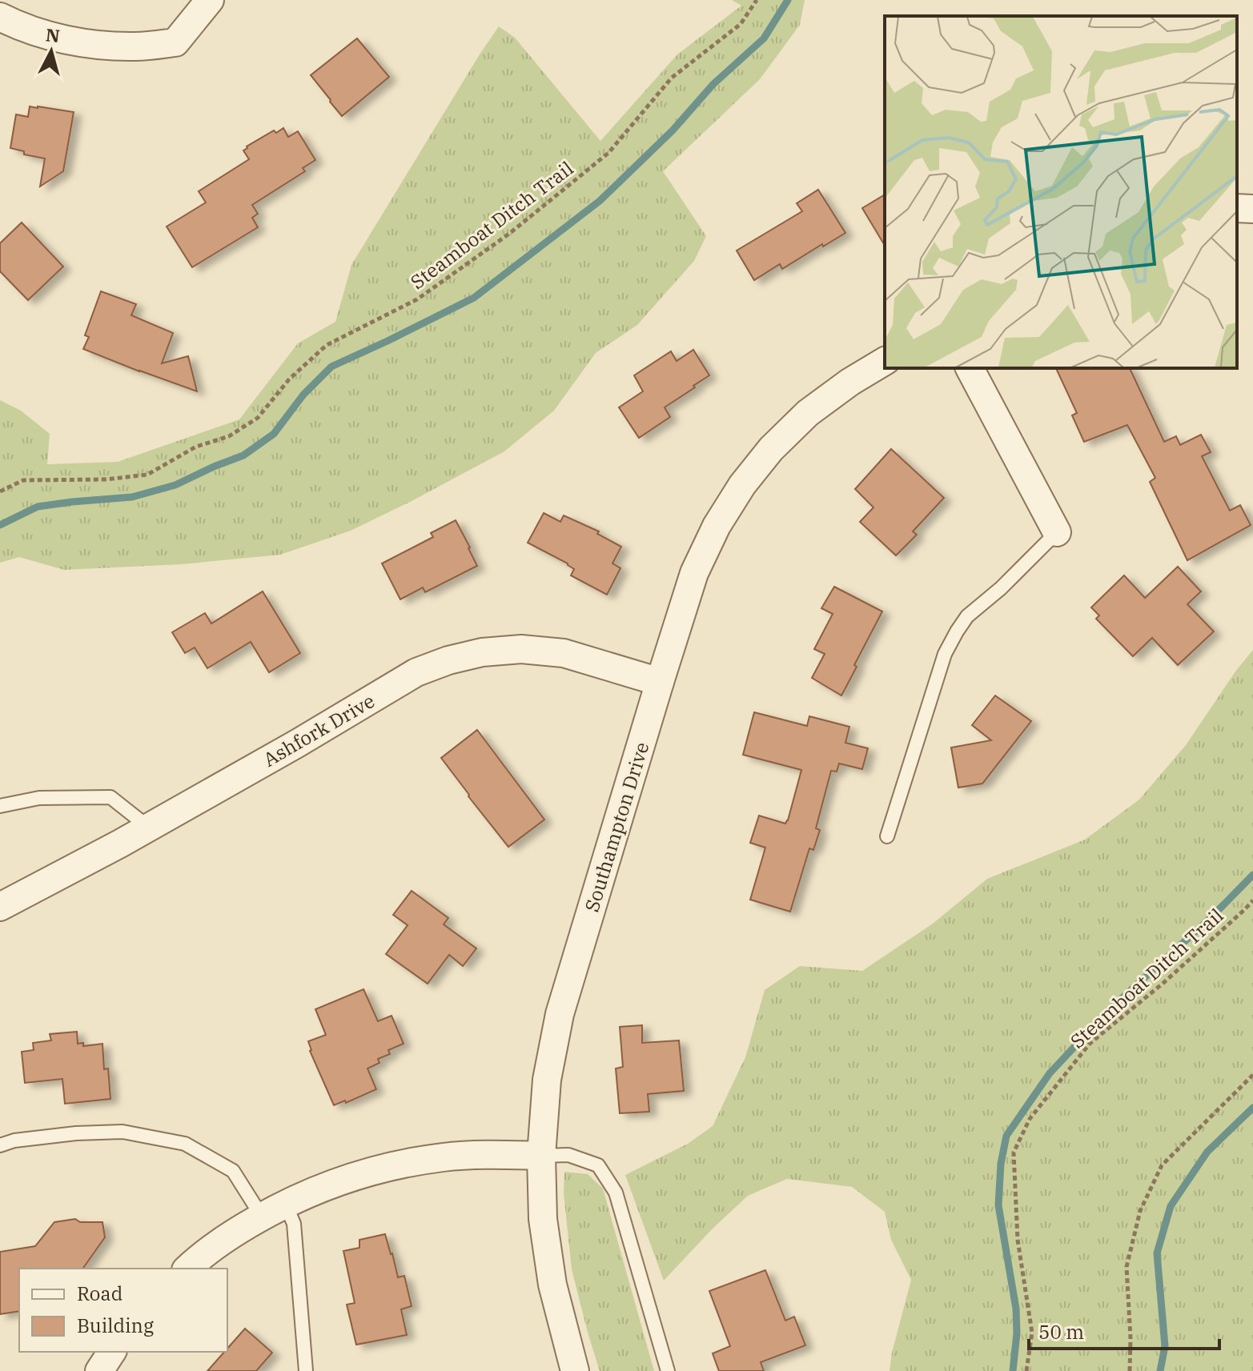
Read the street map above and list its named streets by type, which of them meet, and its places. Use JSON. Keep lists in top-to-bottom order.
{
  "streets": {
    "street": ["Ashfork Drive", "Southampton Drive"],
    "path": ["Steamboat Ditch Trail"]
  },
  "crossings": [
    ["Ashfork Drive", "Southampton Drive"]
  ],
  "legend": ["Road", "Building"],
  "scale_bar": "50 m",
  "north": "top"
}
